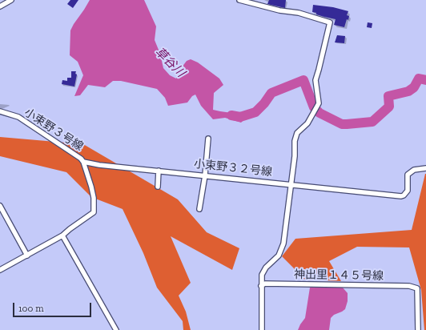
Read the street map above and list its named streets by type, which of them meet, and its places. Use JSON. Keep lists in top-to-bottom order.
{
  "streets": {
    "street": ["小束野３号線", "小束野３２号線", "神出里１４５号線"]
  },
  "crossings": [
    ["小束野３号線", "小束野３２号線"]
  ],
  "water": ["草谷川"],
  "scale_bar": "100 m"
}
